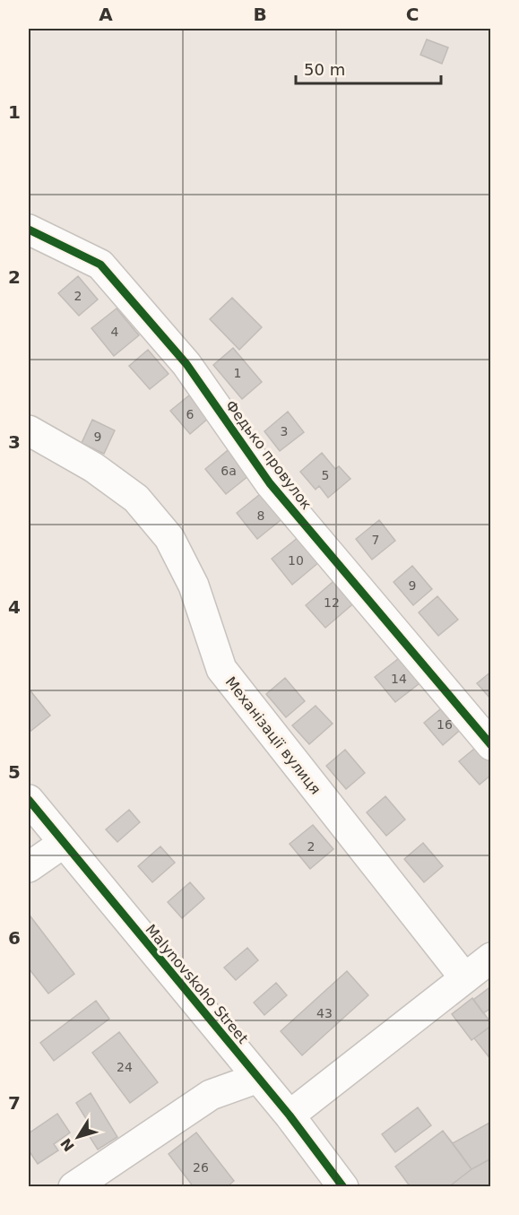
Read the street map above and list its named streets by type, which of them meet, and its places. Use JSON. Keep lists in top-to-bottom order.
{
  "streets": {
    "street": ["Федько провулок", "Механізації вулиця", "Malynovskoho Street"]
  },
  "house_numbers": [
    "2",
    "4",
    "1",
    "6",
    "3",
    "9",
    "6а",
    "5",
    "8",
    "7",
    "10",
    "9",
    "12",
    "14",
    "16",
    "2",
    "43",
    "24",
    "26"
  ],
  "scale_bar": "50 m",
  "north": "bottom left",
  "grid": {
    "columns": ["A", "B", "C"],
    "rows": [
      "1",
      "2",
      "3",
      "4",
      "5",
      "6",
      "7"
    ]
  }
}
